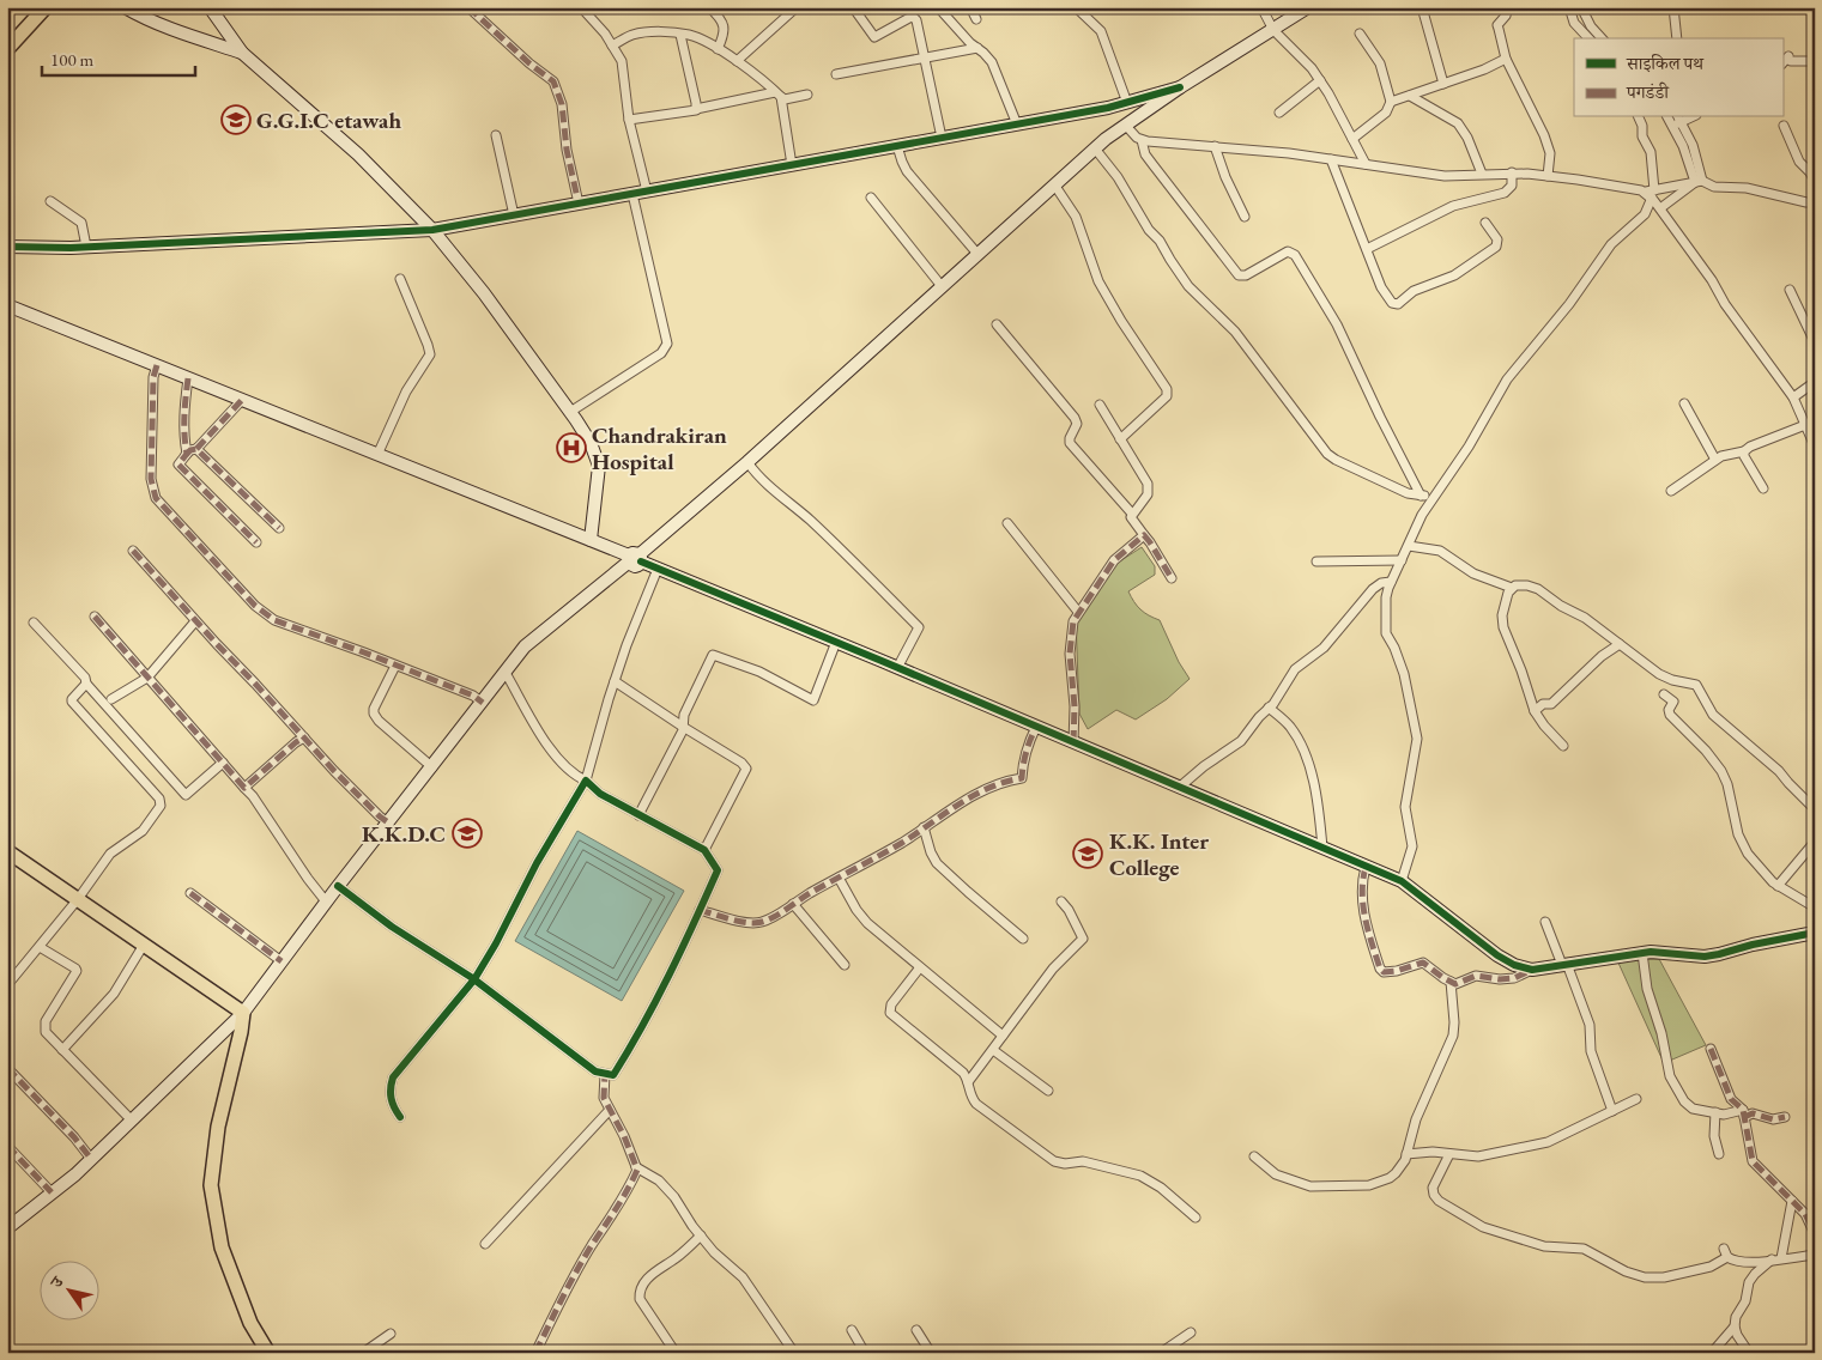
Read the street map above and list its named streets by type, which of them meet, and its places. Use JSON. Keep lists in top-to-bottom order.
{
  "places": {
    "school or university": ["G.G.I.C etawah", "K.K.D.C", "K.K. Inter College"],
    "hospital": ["Chandrakiran Hospital"]
  },
  "legend": ["साइकिल पथ", "पगडंडी"],
  "scale_bar": "100 m",
  "north": "top left"
}
